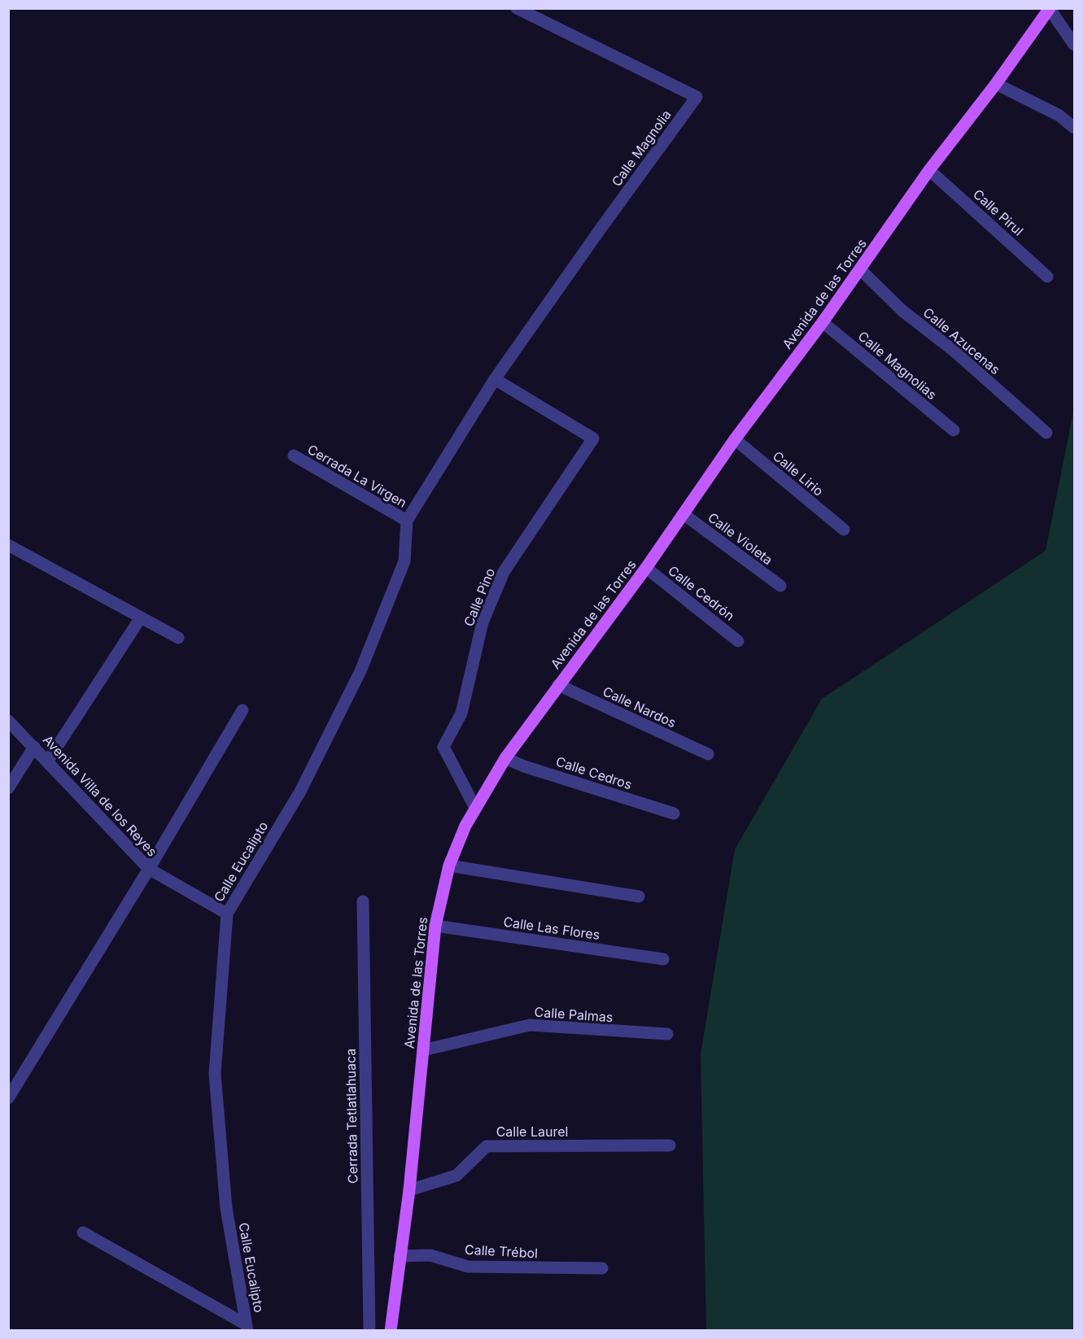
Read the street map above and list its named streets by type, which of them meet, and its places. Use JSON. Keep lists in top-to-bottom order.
{
  "streets": {
    "main road": ["Avenida de las Torres"],
    "street": [
      "Calle Magnolia",
      "Calle Pirul",
      "Calle Azucenas",
      "Calle Magnolias",
      "Calle Lirio",
      "Cerrada La Virgen",
      "Calle Violeta",
      "Calle Cedrón",
      "Calle Pino",
      "Calle Nardos",
      "Calle Cedros",
      "Avenida Villa de los Reyes",
      "Calle Eucalipto",
      "Calle Las Flores",
      "Calle Palmas",
      "Cerrada Tetlatlahuaca",
      "Calle Laurel",
      "Calle Trébol"
    ]
  },
  "crossings": [
    ["Calle Magnolia", "Cerrada La Virgen"],
    ["Calle Magnolia", "Calle Pino"],
    ["Calle Magnolia", "Calle Eucalipto"],
    ["Calle Pirul", "Avenida de las Torres"],
    ["Avenida de las Torres", "Calle Azucenas"],
    ["Avenida de las Torres", "Calle Magnolias"],
    ["Avenida de las Torres", "Calle Lirio"],
    ["Avenida de las Torres", "Calle Violeta"],
    ["Avenida de las Torres", "Calle Cedrón"],
    ["Avenida de las Torres", "Calle Pino"],
    ["Avenida de las Torres", "Calle Nardos"],
    ["Avenida de las Torres", "Calle Cedros"],
    ["Avenida de las Torres", "Calle Las Flores"],
    ["Avenida de las Torres", "Calle Palmas"],
    ["Avenida de las Torres", "Calle Laurel"],
    ["Avenida de las Torres", "Calle Trébol"],
    ["Cerrada La Virgen", "Calle Eucalipto"],
    ["Avenida Villa de los Reyes", "Calle Eucalipto"]
  ]
}
